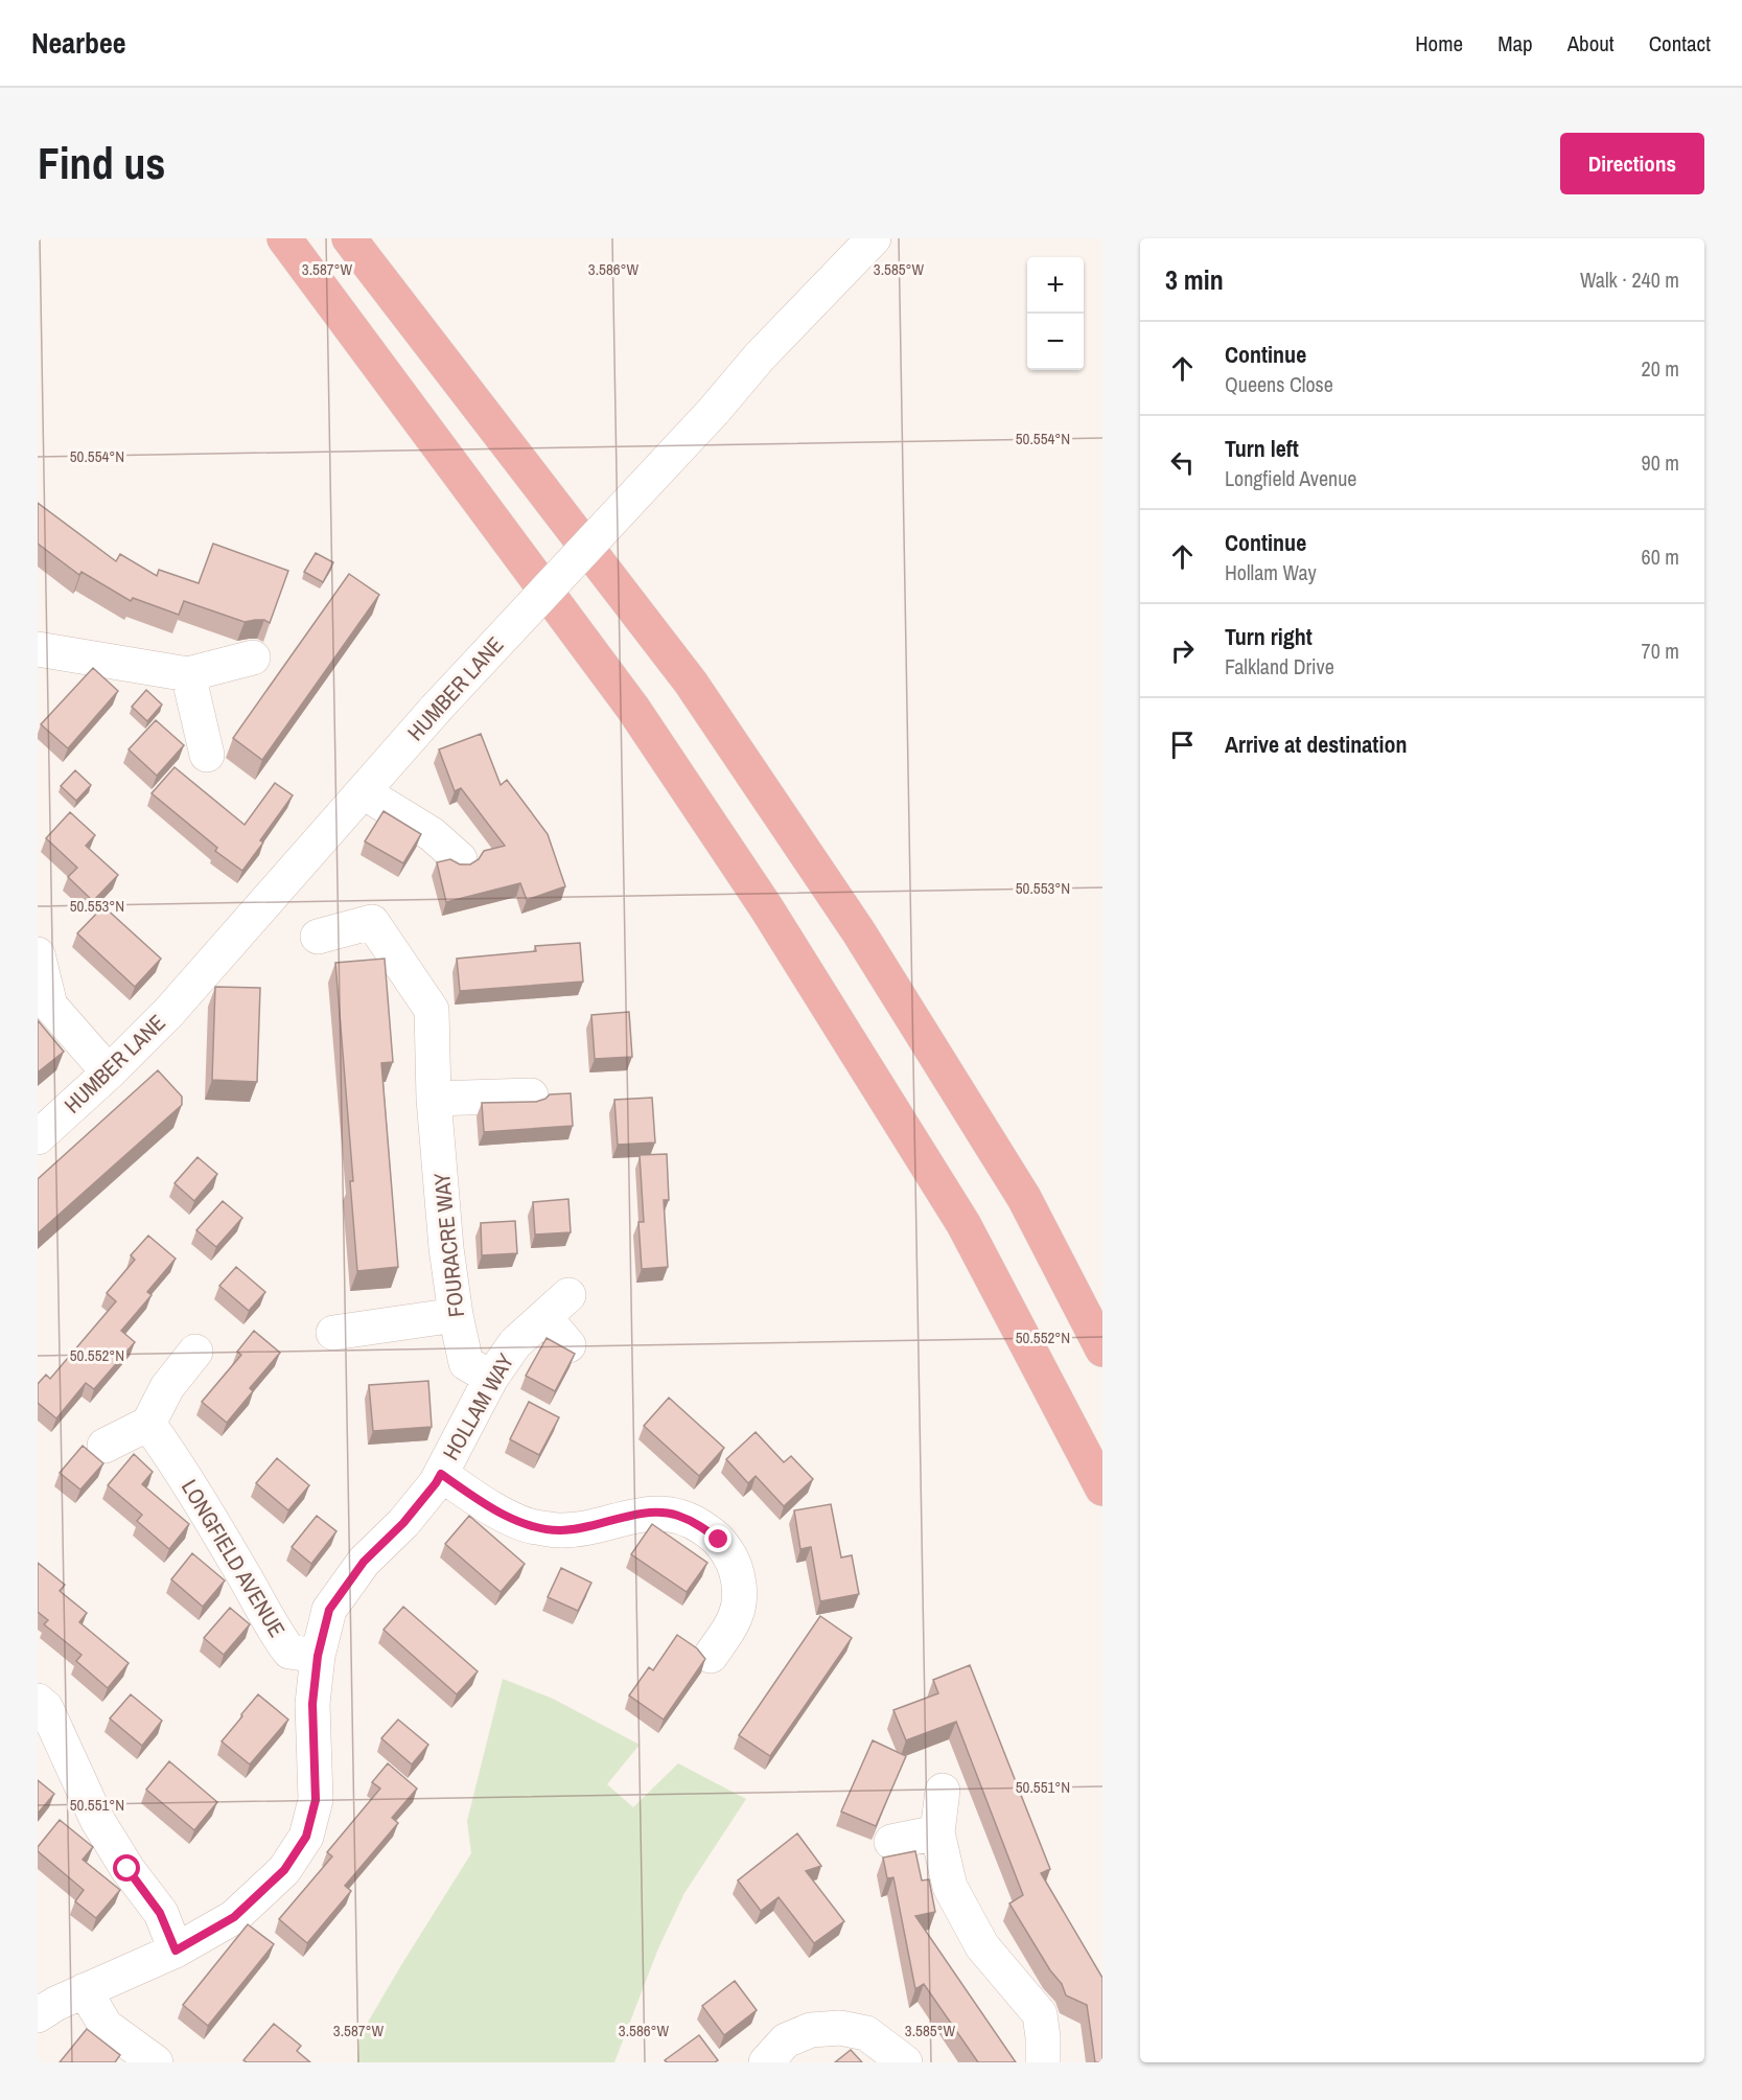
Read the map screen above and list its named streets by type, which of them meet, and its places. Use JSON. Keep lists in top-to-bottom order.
{
  "streets": {
    "street": [
      "HUMBER LANE",
      "FOURACRE WAY",
      "HOLLAM WAY",
      "LONGFIELD AVENUE"
    ]
  },
  "crossings": [
    ["FOURACRE WAY", "HOLLAM WAY"],
    ["HOLLAM WAY", "LONGFIELD AVENUE"]
  ],
  "page": {
    "header": "Nearbee",
    "nav": [
      "Home",
      "Map",
      "About",
      "Contact"
    ],
    "buttons": "Directions",
    "title": "Find us",
    "heading": ["3 min", "Walk · 240 m"],
    "map_buttons": ["+", "−"],
    "list": [
      ["Continue", "Queens Close", "20 m"],
      ["Turn left", "Longfield Avenue", "90 m"],
      ["Continue", "Hollam Way", "60 m"],
      ["Turn right", "Falkland Drive", "70 m"],
      "Arrive at destination"
    ]
  },
  "coordinates": [
    "3.587°W",
    "3.586°W",
    "3.585°W",
    "50.554°N",
    "50.553°N",
    "50.552°N",
    "50.551°N"
  ]
}
